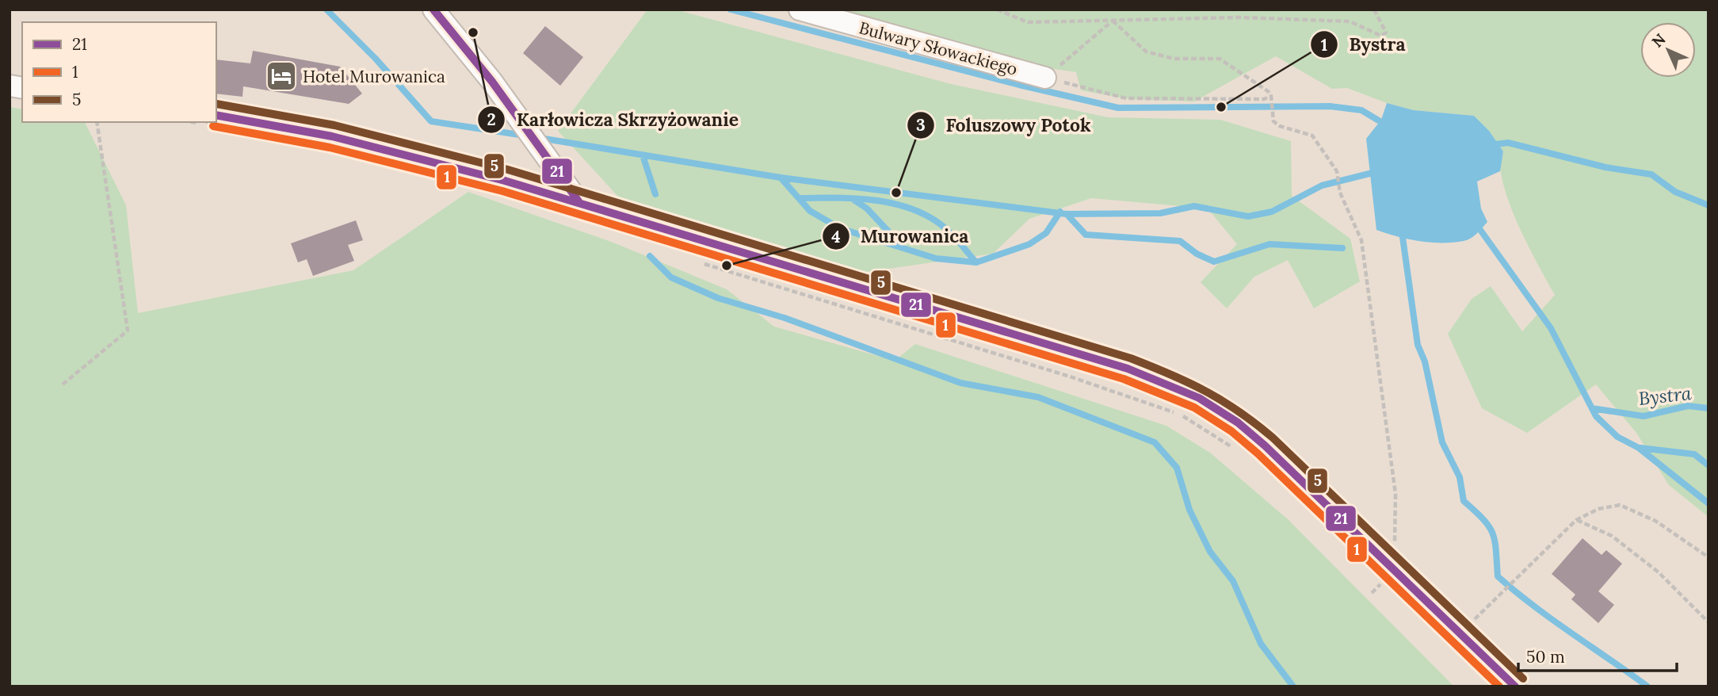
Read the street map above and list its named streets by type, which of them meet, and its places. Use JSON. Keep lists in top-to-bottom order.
{
  "streets": {
    "street": ["Bulwary Słowackiego"]
  },
  "water": ["Bystra"],
  "places": {
    "other": [
      "Karłowicza Skrzyżowanie",
      "Bystra",
      "Foluszowy Potok",
      "Murowanica"
    ],
    "hotel": ["Hotel Murowanica"]
  },
  "lines": ["transit line 21", "transit line 5", "transit line 1"],
  "legend": ["21", "1", "5"],
  "scale_bar": "50 m",
  "north": "top left"
}
